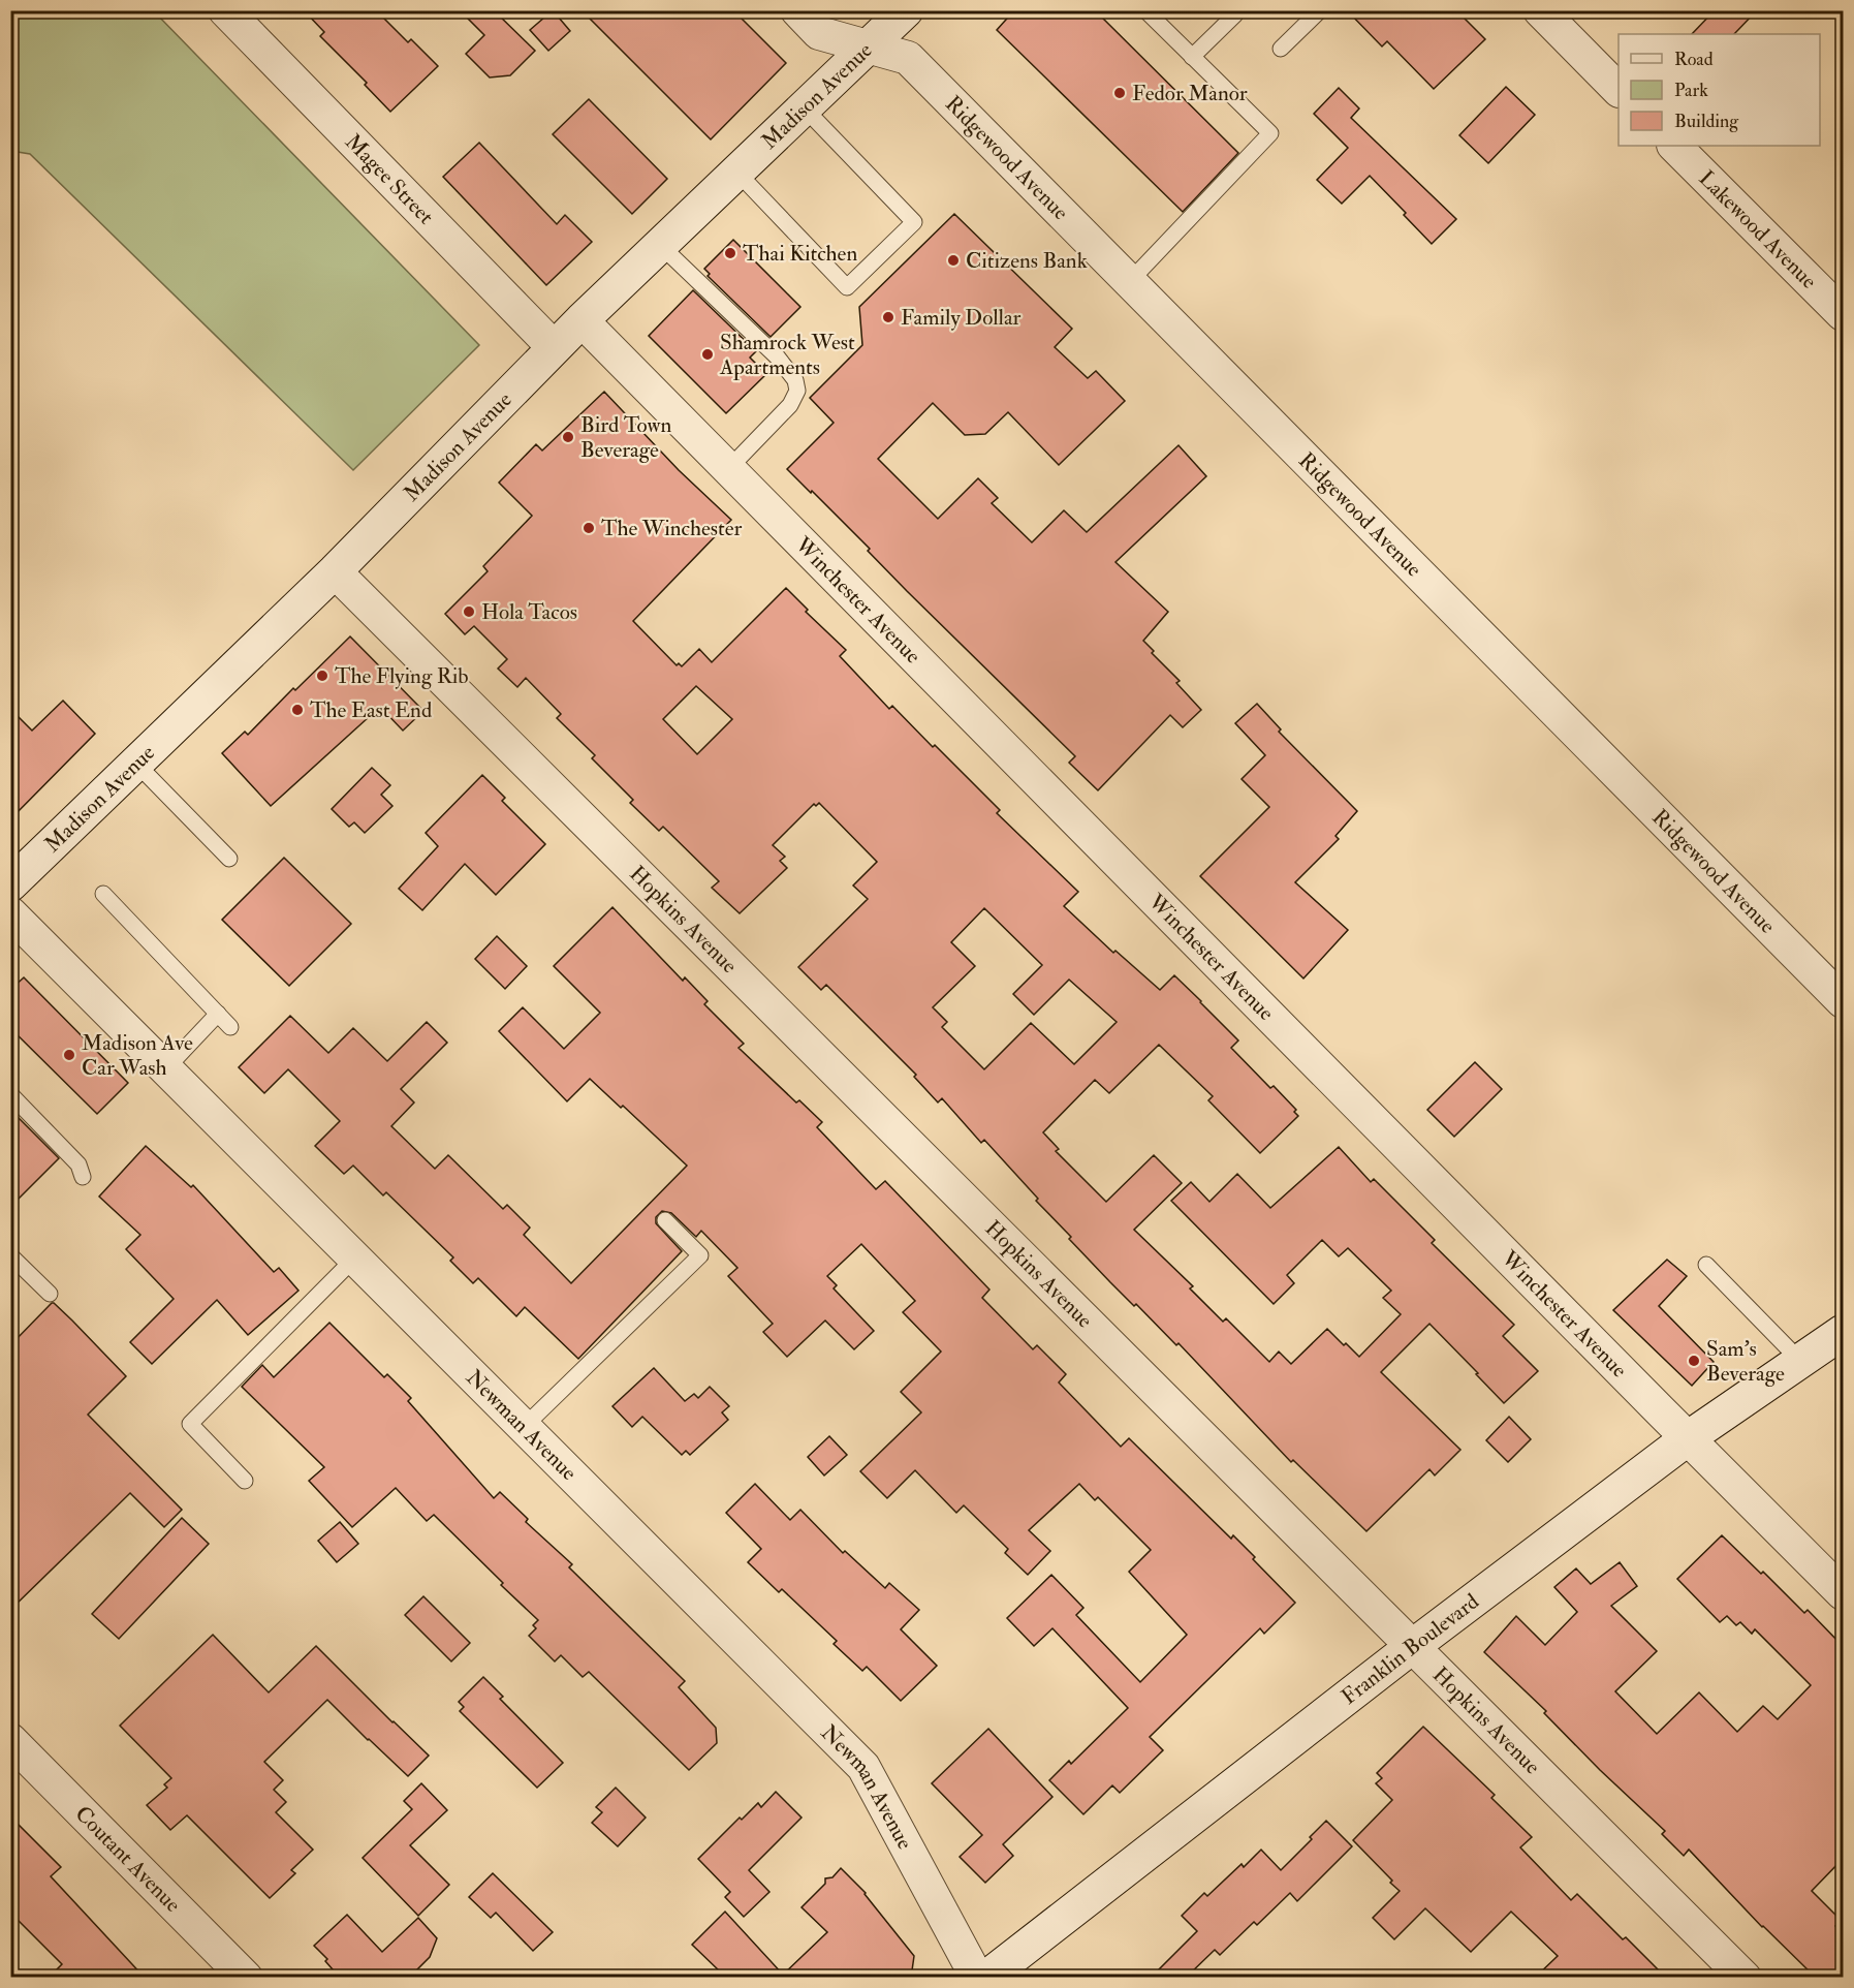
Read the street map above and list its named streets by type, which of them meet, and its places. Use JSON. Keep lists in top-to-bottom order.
{
  "streets": {
    "main road": ["Madison Avenue", "Franklin Boulevard"],
    "street": [
      "Ridgewood Avenue",
      "Magee Street",
      "Lakewood Avenue",
      "Winchester Avenue",
      "Hopkins Avenue",
      "Newman Avenue",
      "Coutant Avenue"
    ]
  },
  "crossings": [
    ["Madison Avenue", "Ridgewood Avenue"],
    ["Madison Avenue", "Magee Street"],
    ["Madison Avenue", "Winchester Avenue"],
    ["Madison Avenue", "Hopkins Avenue"],
    ["Winchester Avenue", "Franklin Boulevard"],
    ["Hopkins Avenue", "Franklin Boulevard"]
  ],
  "places": [
    "Fedor Manor",
    "Thai Kitchen",
    "Citizens Bank",
    "Family Dollar",
    "Shamrock West Apartments",
    "Bird Town Beverage",
    "The Winchester",
    "Hola Tacos",
    "The Flying Rib",
    "The East End",
    "Madison Ave Car Wash",
    "Sam's Beverage"
  ],
  "legend": ["Road", "Park", "Building"]
}
